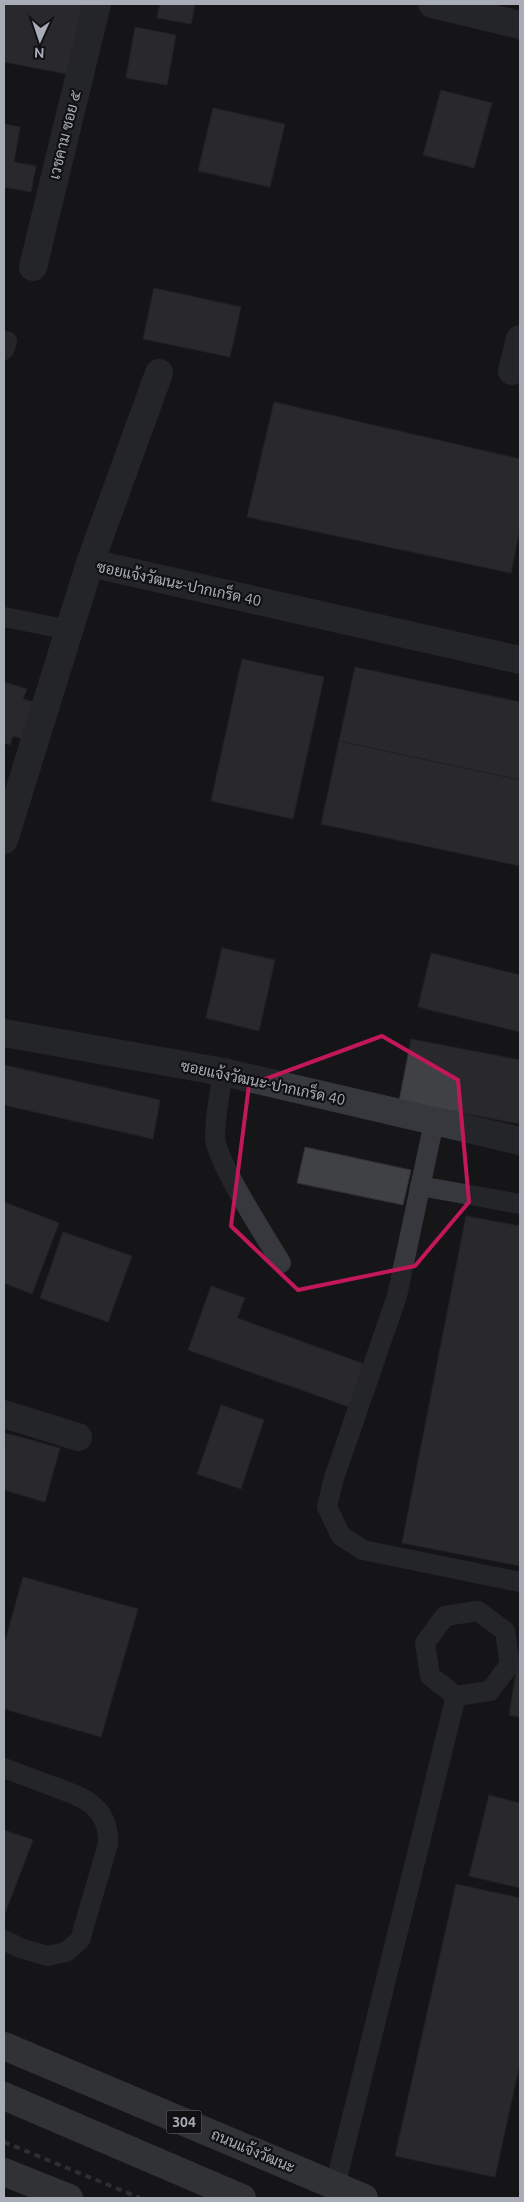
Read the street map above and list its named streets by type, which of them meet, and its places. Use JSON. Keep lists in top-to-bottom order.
{
  "streets": {
    "main road": ["304", "ถนนแจ้งวัฒนะ"],
    "street": ["เวชคาม ซอย ๕", "ซอยแจ้งวัฒนะ-ปากเกร็ด 40"]
  },
  "north": "bottom"
}
